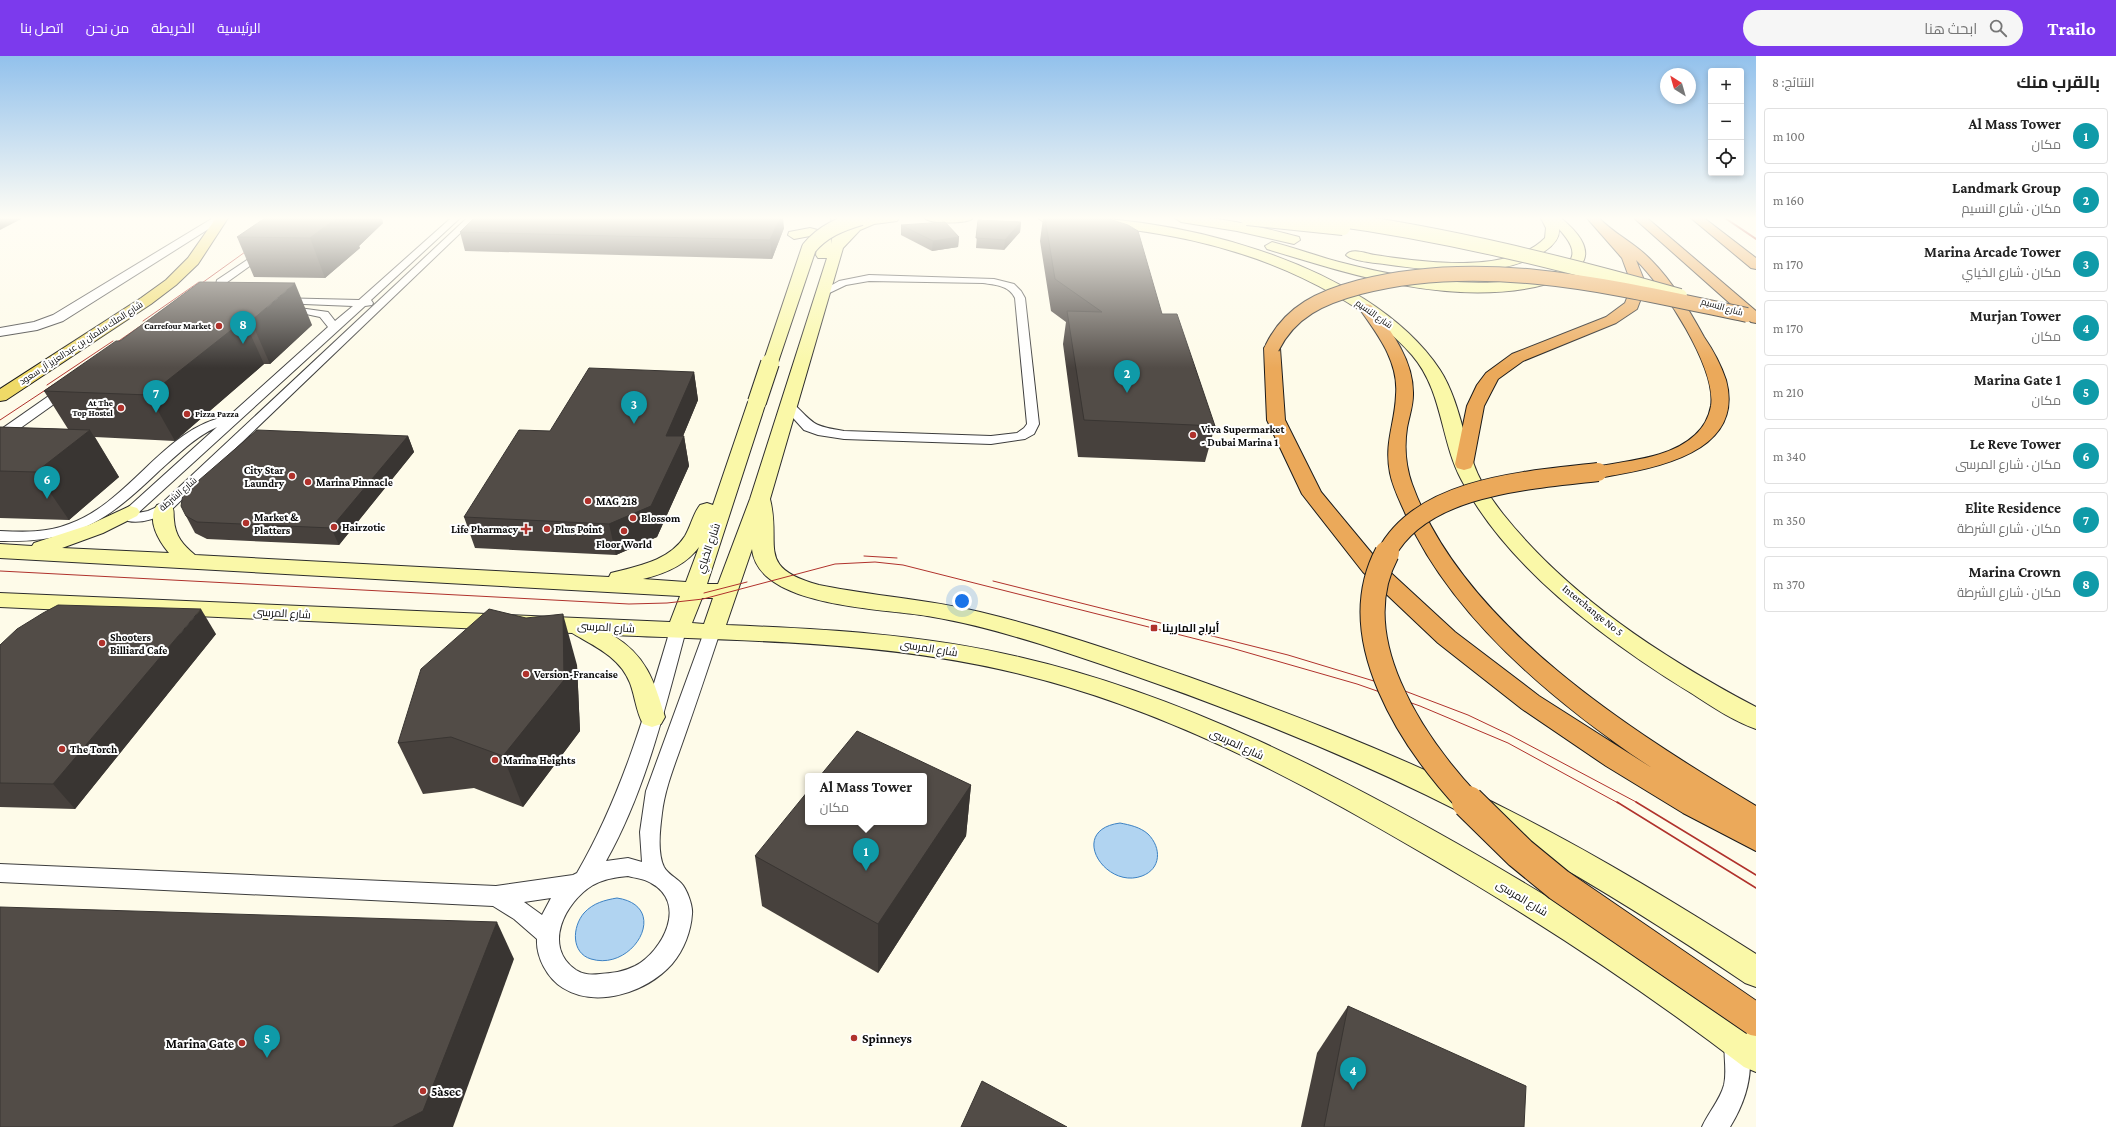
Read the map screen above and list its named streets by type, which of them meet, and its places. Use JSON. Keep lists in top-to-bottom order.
{
  "streets": {
    "main road": [
      "شارع النسيم",
      "شارع الملك سلمان بن عبدالعزيز آل سعود",
      "شارع الخياي",
      "Interchange No 5",
      "شارع المرسى"
    ],
    "street": ["شارع الشرطة"]
  },
  "crossings": [
    ["شارع النسيم", "Interchange No 5"],
    ["شارع الخياي", "شارع المرسى"]
  ],
  "places": {
    "other": [
      "Carrefour Market",
      "At The Top Hostel",
      "Pizza Pazza",
      "Viva Supermarket - Dubai Marina 1",
      "City Star Laundry",
      "Marina Pinnacle",
      "MAG 218",
      "Blossom",
      "Market & Platters",
      "Hairzotic",
      "Plus Point",
      "Floor World",
      "Shooters Billiard Cafe",
      "Version-Francaise",
      "The Torch",
      "Marina Heights",
      "Spinneys",
      "Marina Gate",
      "5àsec"
    ],
    "health": ["Life Pharmacy"],
    "transit": ["أبراج المارينا"]
  },
  "north": "top left",
  "page": {
    "header": "Trailo",
    "search": "ابحث هنا",
    "nav": [
      "الرئيسية",
      "الخريطة",
      "من نحن",
      "اتصل بنا"
    ],
    "heading": ["بالقرب منك", "النتائج: 8"],
    "map_buttons": ["+", "−"],
    "list": [
      {
        "mark": "1",
        "name": "Al Mass Tower",
        "note": "مكان",
        "value": "100 m"
      },
      {
        "mark": "2",
        "name": "Landmark Group",
        "note": "مكان · شارع النسيم",
        "value": "160 m"
      },
      {
        "mark": "3",
        "name": "Marina Arcade Tower",
        "note": "مكان · شارع الخياي",
        "value": "170 m"
      },
      {
        "mark": "4",
        "name": "Murjan Tower",
        "note": "مكان",
        "value": "170 m"
      },
      {
        "mark": "5",
        "name": "Marina Gate 1",
        "note": "مكان",
        "value": "210 m"
      },
      {
        "mark": "6",
        "name": "Le Reve Tower",
        "note": "مكان · شارع المرسى",
        "value": "340 m"
      },
      {
        "mark": "7",
        "name": "Elite Residence",
        "note": "مكان · شارع الشرطة",
        "value": "350 m"
      },
      {
        "mark": "8",
        "name": "Marina Crown",
        "note": "مكان · شارع الشرطة",
        "value": "370 m"
      }
    ],
    "pins": [
      "8",
      "2",
      "7",
      "3",
      "6",
      "1",
      "5",
      "4"
    ],
    "popup": ["Al Mass Tower", "مكان"]
  }
}
